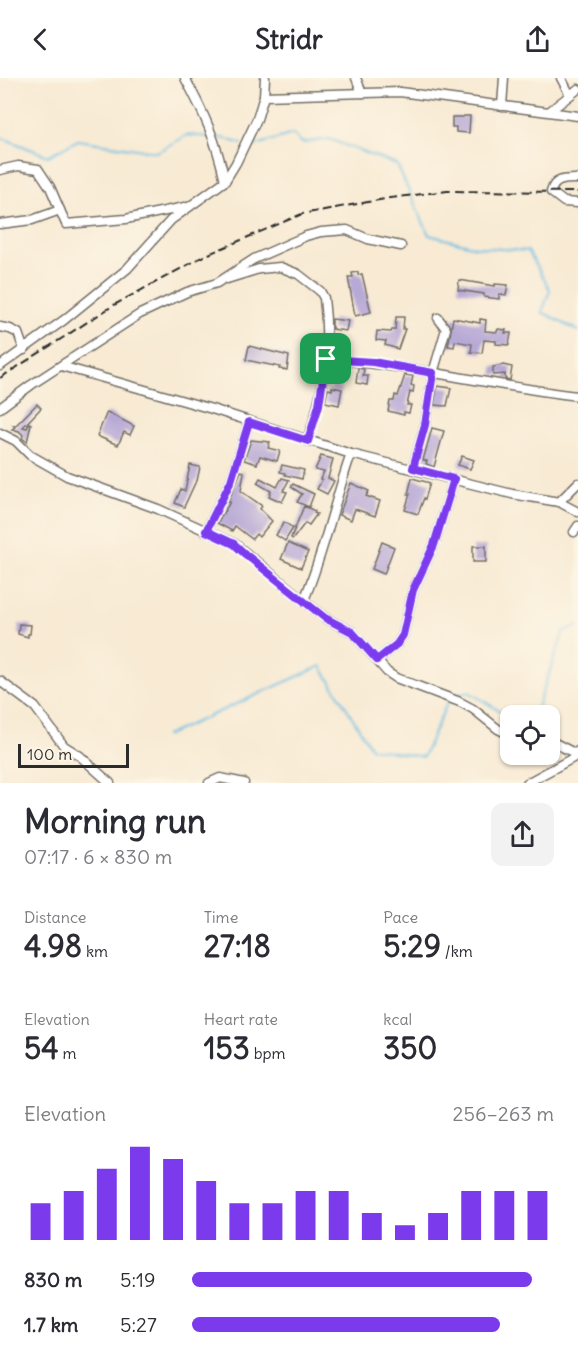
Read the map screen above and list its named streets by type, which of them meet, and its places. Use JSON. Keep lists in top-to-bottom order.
{
  "scale_bar": "100 m",
  "page": {
    "header": "Stridr",
    "scale": "100 m",
    "heading": ["Morning run", "07:17 · 6 × 830 m"],
    "stats": [
      ["Distance", "4.98 km"],
      ["Time", "27:18"],
      ["Pace", "5:29 /km"],
      ["Elevation", "54 m"],
      ["Heart rate", "153 bpm"],
      ["kcal", "350"]
    ],
    "chart": ["Elevation", "256–263 m"],
    "list": [
      {
        "name": "830 m",
        "note": "5:19"
      },
      {
        "name": "1.7 km",
        "note": "5:27"
      }
    ]
  }
}
